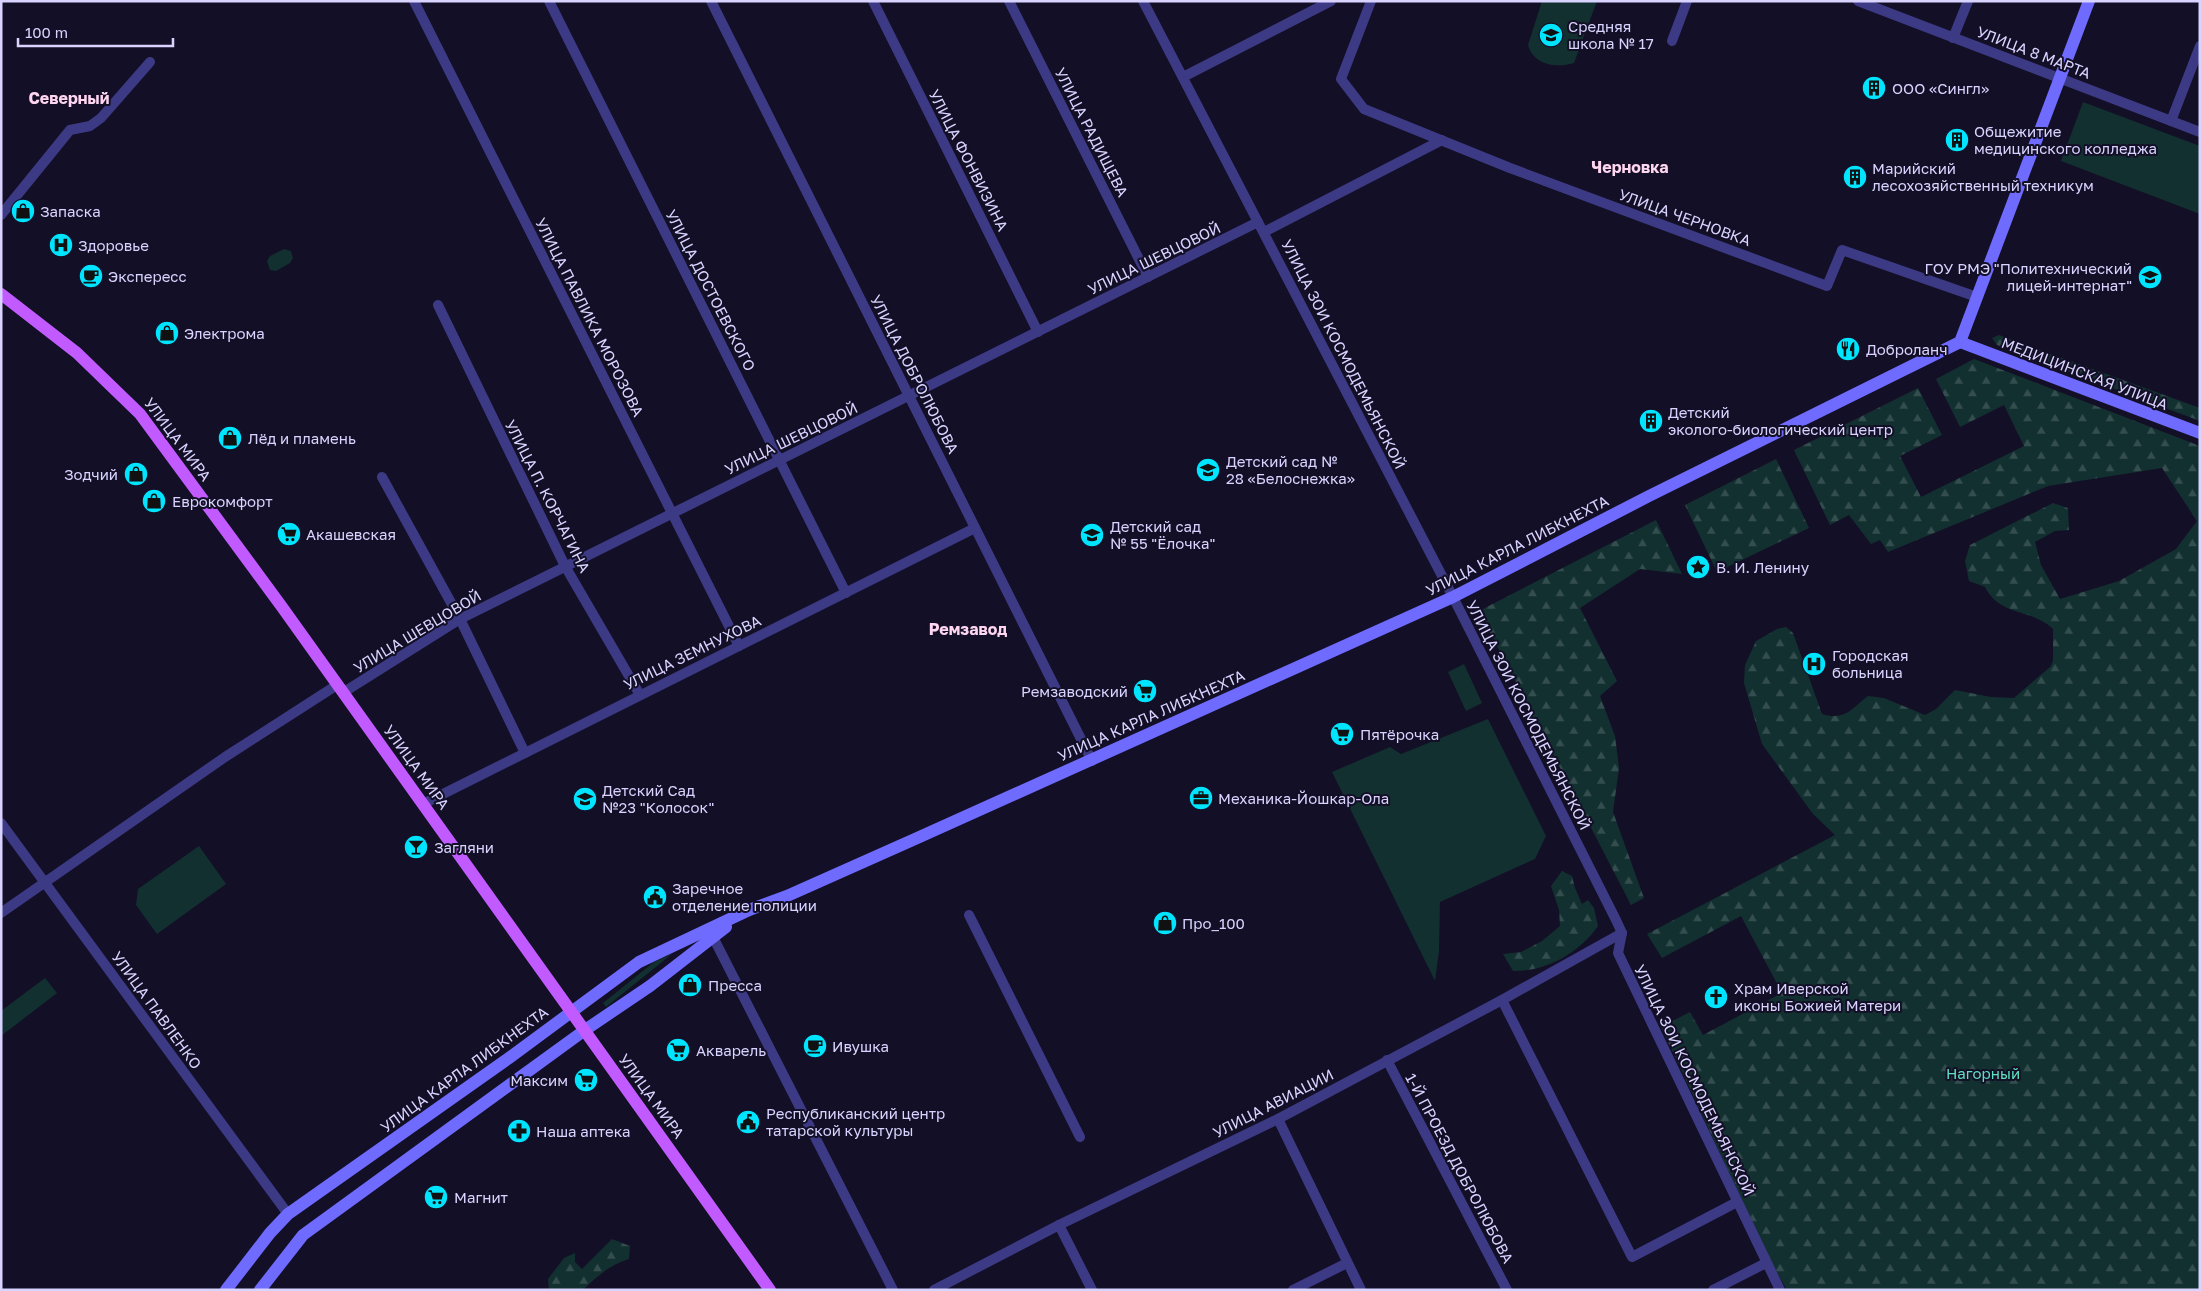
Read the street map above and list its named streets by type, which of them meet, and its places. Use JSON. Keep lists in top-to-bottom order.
{
  "streets": {
    "main road": ["МЕДИЦИНСКАЯ УЛИЦА", "УЛИЦА МИРА", "УЛИЦА КАРЛА ЛИБКНЕХТА"],
    "street": [
      "УЛИЦА 8 МАРТА",
      "УЛИЦА РАДИЩЕВА",
      "УЛИЦА ФОНВИЗИНА",
      "УЛИЦА ЧЕРНОВКА",
      "УЛИЦА ШЕВЦОВОЙ",
      "УЛИЦА ДОСТОЕВСКОГО",
      "УЛИЦА ПАВЛИКА МОРОЗОВА",
      "УЛИЦА ЗОИ КОСМОДЕМЬЯНСКОЙ",
      "УЛИЦА ДОБРОЛЮБОВА",
      "УЛИЦА П. КОРЧАГИНА",
      "УЛИЦА ЗЕМНУХОВА",
      "УЛИЦА ПАВЛЕНКО",
      "УЛИЦА АВИАЦИИ",
      "1-Й ПРОЕЗД ДОБРОЛЮБОВА"
    ]
  },
  "crossings": [
    ["УЛИЦА РАДИЩЕВА", "УЛИЦА ШЕВЦОВОЙ"],
    ["УЛИЦА ФОНВИЗИНА", "УЛИЦА ШЕВЦОВОЙ"],
    ["УЛИЦА ШЕВЦОВОЙ", "УЛИЦА ДОСТОЕВСКОГО"],
    ["УЛИЦА ШЕВЦОВОЙ", "УЛИЦА ПАВЛИКА МОРОЗОВА"],
    ["УЛИЦА ШЕВЦОВОЙ", "УЛИЦА ЗОИ КОСМОДЕМЬЯНСКОЙ"],
    ["УЛИЦА ШЕВЦОВОЙ", "УЛИЦА ДОБРОЛЮБОВА"],
    ["УЛИЦА ШЕВЦОВОЙ", "УЛИЦА МИРА"],
    ["УЛИЦА ШЕВЦОВОЙ", "УЛИЦА П. КОРЧАГИНА"],
    ["УЛИЦА ШЕВЦОВОЙ", "УЛИЦА ПАВЛЕНКО"],
    ["УЛИЦА ДОСТОЕВСКОГО", "УЛИЦА ЗЕМНУХОВА"],
    ["УЛИЦА ПАВЛИКА МОРОЗОВА", "УЛИЦА ЗЕМНУХОВА"],
    ["УЛИЦА ЗОИ КОСМОДЕМЬЯНСКОЙ", "УЛИЦА КАРЛА ЛИБКНЕХТА"],
    ["УЛИЦА ЗОИ КОСМОДЕМЬЯНСКОЙ", "УЛИЦА АВИАЦИИ"],
    ["МЕДИЦИНСКАЯ УЛИЦА", "УЛИЦА КАРЛА ЛИБКНЕХТА"],
    ["УЛИЦА ДОБРОЛЮБОВА", "УЛИЦА КАРЛА ЛИБКНЕХТА"],
    ["УЛИЦА ДОБРОЛЮБОВА", "УЛИЦА ЗЕМНУХОВА"],
    ["УЛИЦА МИРА", "УЛИЦА КАРЛА ЛИБКНЕХТА"],
    ["УЛИЦА МИРА", "УЛИЦА ЗЕМНУХОВА"],
    ["УЛИЦА П. КОРЧАГИНА", "УЛИЦА ЗЕМНУХОВА"],
    ["УЛИЦА КАРЛА ЛИБКНЕХТА", "УЛИЦА ПАВЛЕНКО"],
    ["УЛИЦА АВИАЦИИ", "1-Й ПРОЕЗД ДОБРОЛЮБОВА"]
  ],
  "districts": ["Северный", "Черновка", "Ремзавод"],
  "parks": ["Нагорный"],
  "places": {
    "school or university": [
      "Средняя школа № 17",
      "ГОУ РМЭ \"Политехнический лицей-интернат\"",
      "Детский сад № 28 «Белоснежка»",
      "Детский сад № 55 \"Ёлочка\"",
      "Детский Сад №23 \"Колосок\""
    ],
    "building": [
      "ООО «Сингл»",
      "Общежитие медицинского колледжа",
      "Марийский лесохозяйственный техникум",
      "Детский эколого-биологический центр"
    ],
    "shop": [
      "Запаска",
      "Электрома",
      "Лёд и пламень",
      "Зодчий",
      "Еврокомфорт",
      "Про_100",
      "Пресса"
    ],
    "hospital": ["Здоровье", "Городская больница"],
    "cafe": ["Экспересс", "Ивушка"],
    "restaurant": ["Доброланч"],
    "supermarket": [
      "Акашевская",
      "Ремзаводский",
      "Пятёрочка",
      "Акварель",
      "Максим",
      "Магнит"
    ],
    "place": ["В. И. Ленину"],
    "office": ["Механика-Йошкар-Ола"],
    "bar": ["Загляни"],
    "public building": ["Заречное отделение полиции", "Республиканский центр татарской культуры"],
    "church": ["Храм Иверской иконы Божией Матери"],
    "pharmacy": ["Наша аптека"]
  },
  "scale_bar": "100 m"
}
